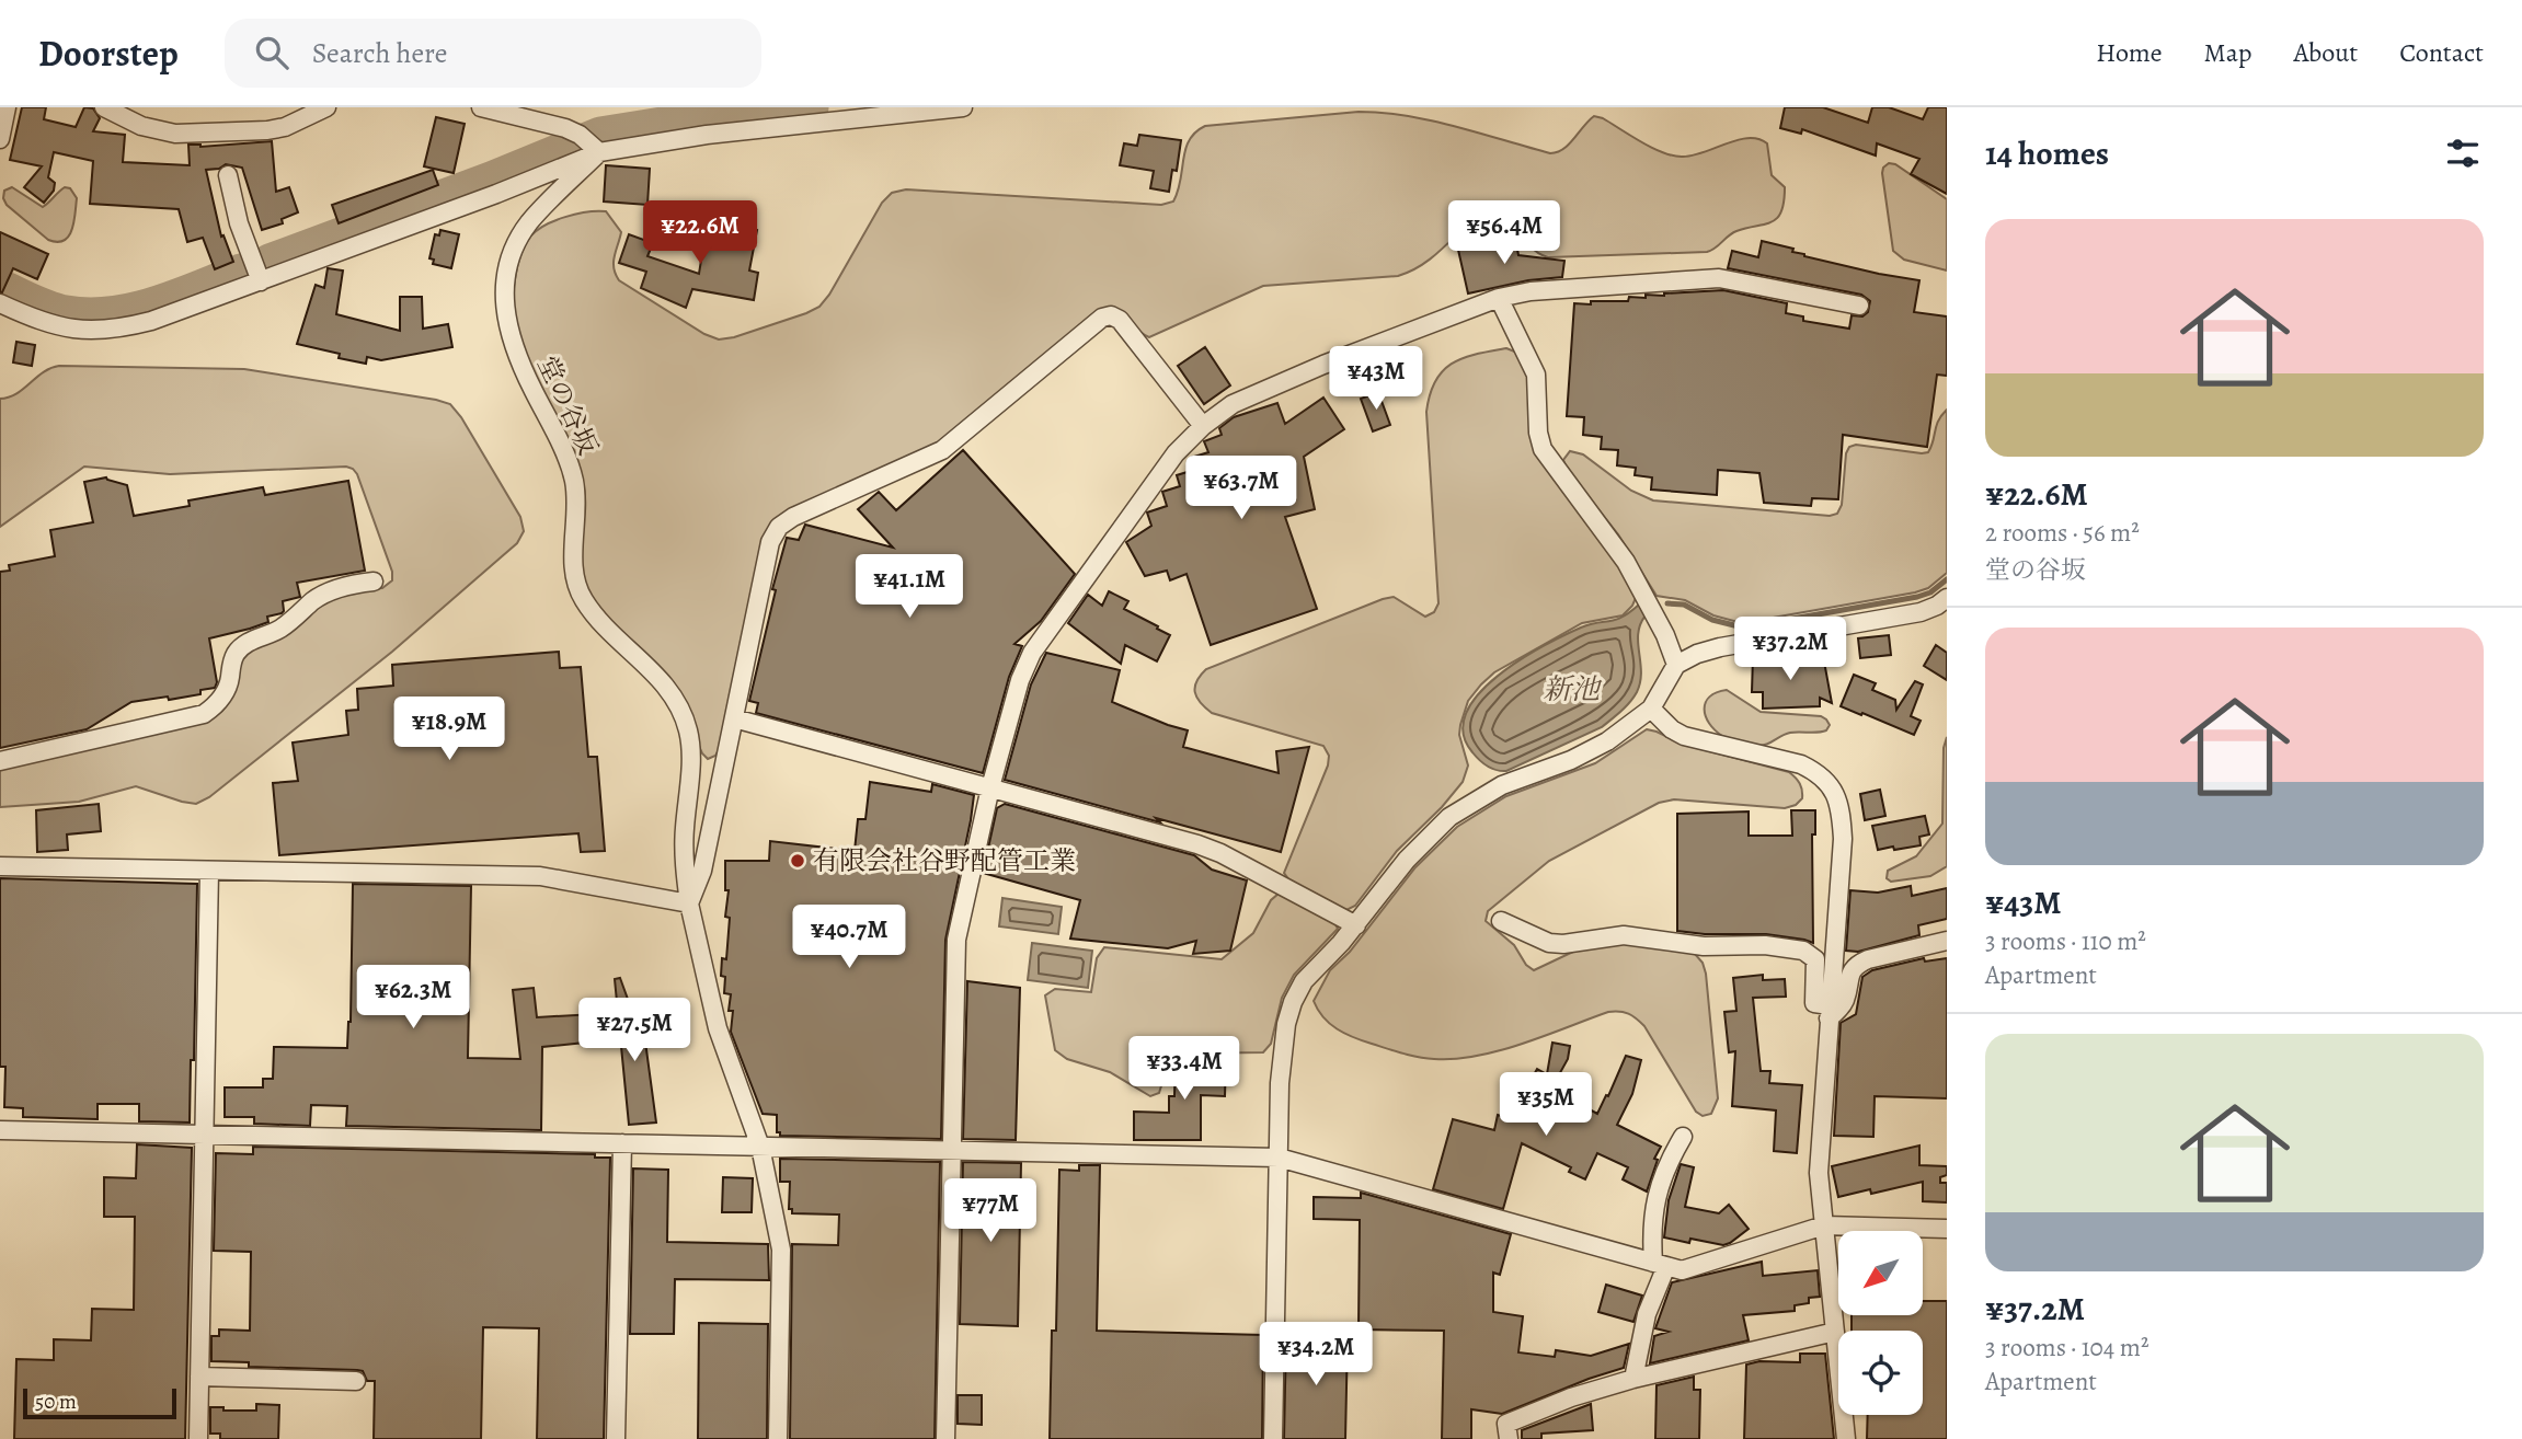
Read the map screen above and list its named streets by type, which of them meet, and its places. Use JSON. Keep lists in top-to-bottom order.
{
  "streets": {
    "street": ["堂の谷坂"]
  },
  "water": ["新池"],
  "places": ["有限会社谷野配管工業"],
  "scale_bar": "50 m",
  "north": "bottom left",
  "page": {
    "header": "Doorstep",
    "search": "Search here",
    "nav": [
      "Home",
      "Map",
      "About",
      "Contact"
    ],
    "heading": "14 homes",
    "list": [
      {
        "name": "¥22.6M",
        "note": "2 rooms · 56 m² · 堂の谷坂"
      },
      {
        "name": "¥43M",
        "note": "3 rooms · 110 m² · Apartment"
      },
      {
        "name": "¥37.2M",
        "note": "3 rooms · 104 m² · Apartment"
      }
    ],
    "price": [
      "¥22.6M",
      "¥56.4M",
      "¥43M",
      "¥63.7M",
      "¥41.1M",
      "¥37.2M",
      "¥18.9M",
      "¥40.7M",
      "¥62.3M",
      "¥27.5M",
      "¥33.4M",
      "¥35M",
      "¥77M",
      "¥34.2M"
    ],
    "scale": "50 m"
  }
}
